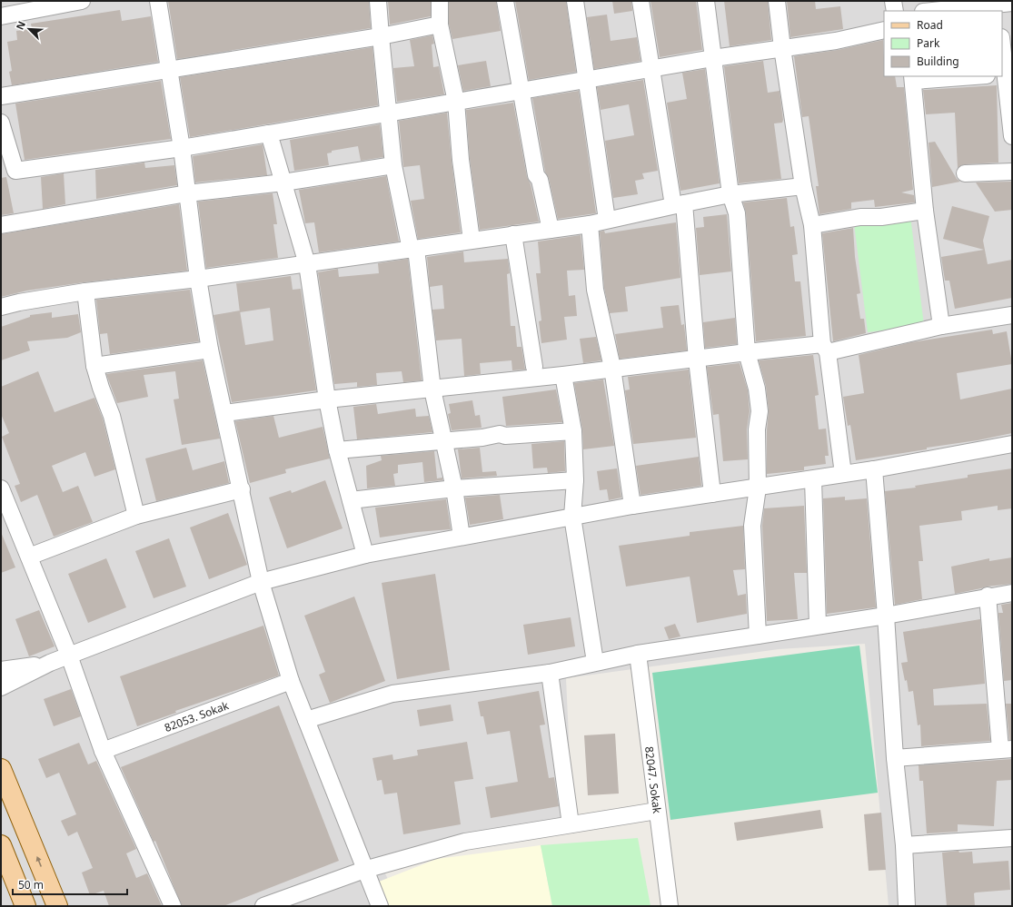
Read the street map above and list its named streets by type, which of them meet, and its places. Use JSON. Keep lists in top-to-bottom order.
{
  "streets": {
    "street": ["82053. Sokak", "82047. Sokak"]
  },
  "legend": ["Road", "Park", "Building"],
  "scale_bar": "50 m",
  "north": "top left"
}
